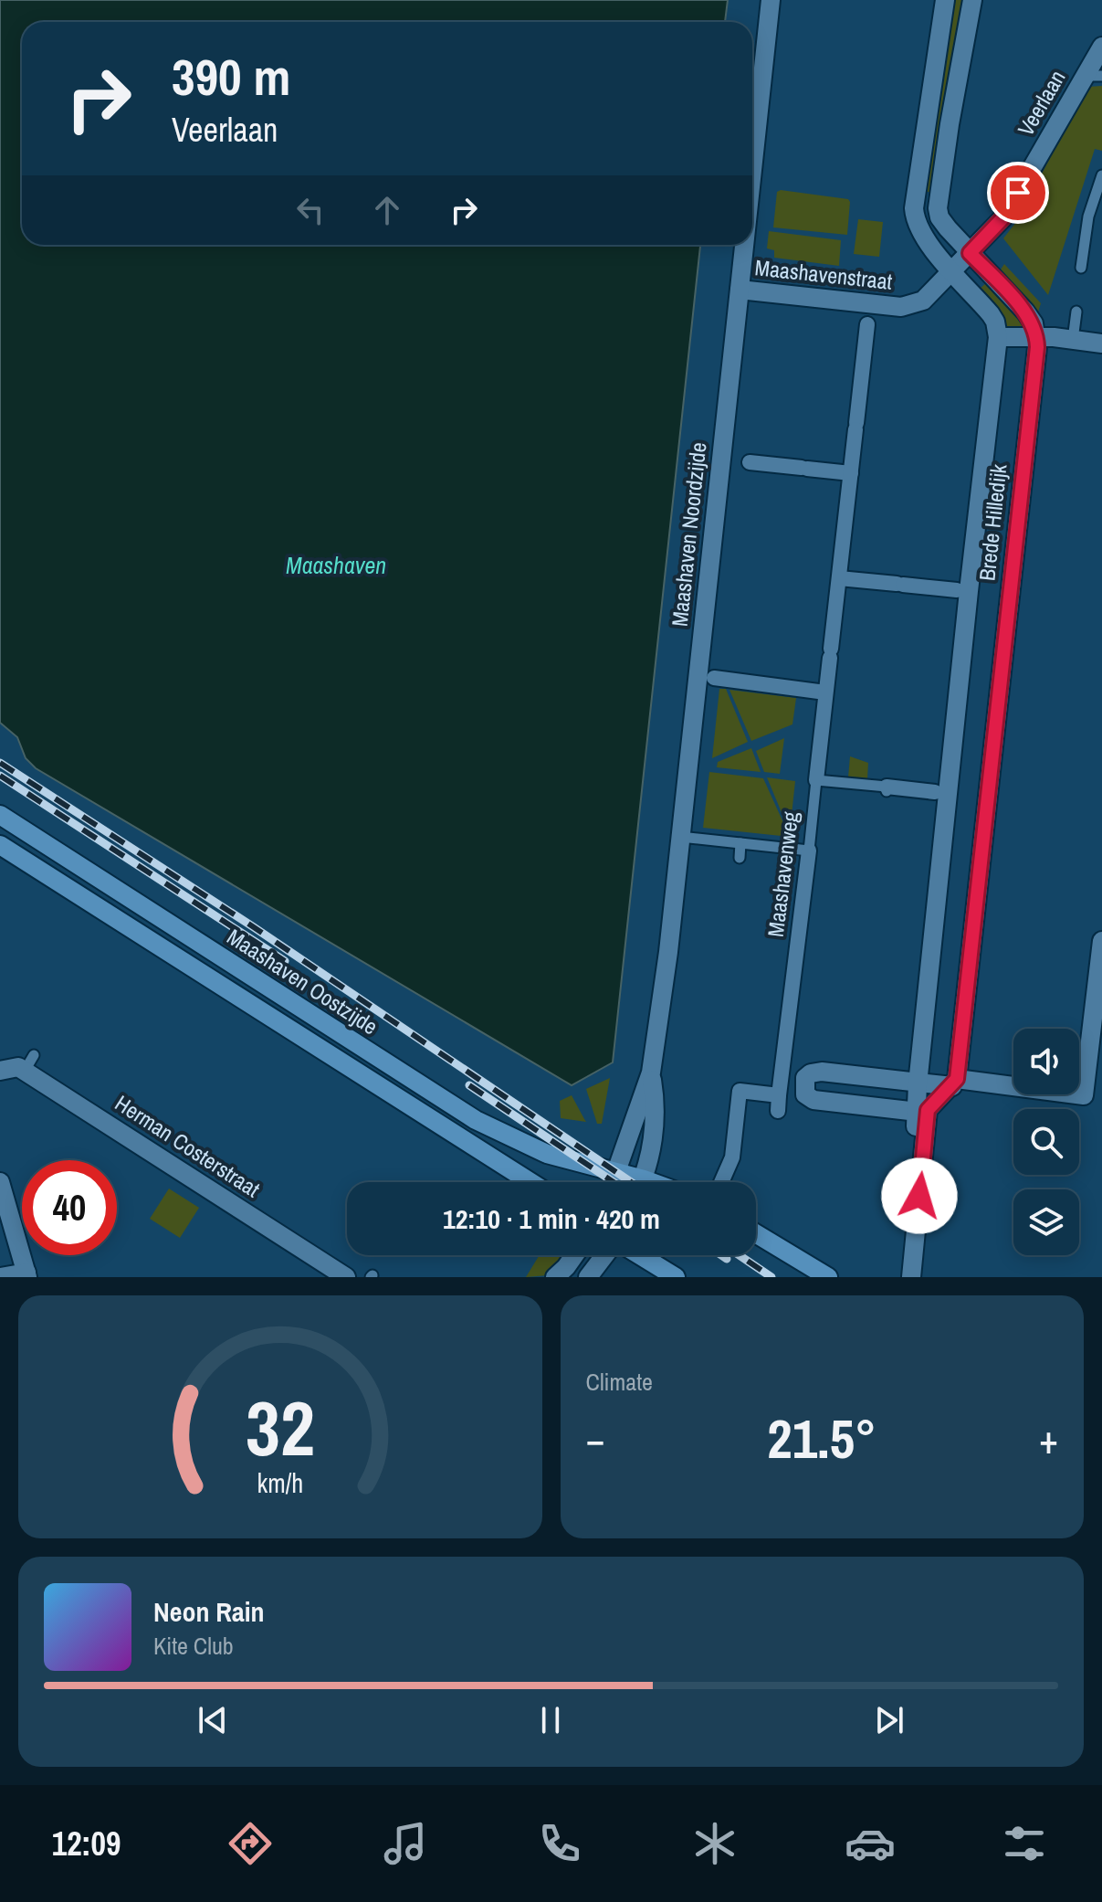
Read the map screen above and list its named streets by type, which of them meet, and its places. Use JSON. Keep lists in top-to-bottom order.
{
  "streets": {
    "main road": ["Maashaven Oostzijde"],
    "street": [
      "Veerlaan",
      "Maashavenstraat",
      "Brede Hilledijk",
      "Maashaven Noordzijde",
      "Maashavenweg",
      "Herman Costerstraat"
    ]
  },
  "crossings": [
    ["Veerlaan", "Maashavenstraat"],
    ["Maashavenstraat", "Maashaven Noordzijde"],
    ["Maashaven Noordzijde", "Maashaven Oostzijde"]
  ],
  "water": ["Maashaven"],
  "page": {
    "turn": ["390 m", "Veerlaan"],
    "limit": "40",
    "trip": "12:10 · 1 min · 420 m",
    "tile": "Climate",
    "heat": ["−", "21.5°", "+"],
    "song": ["Neon Rain", "Kite Club"],
    "tabs": "12:09",
    "gauge": ["32", "km/h"]
  }
}
